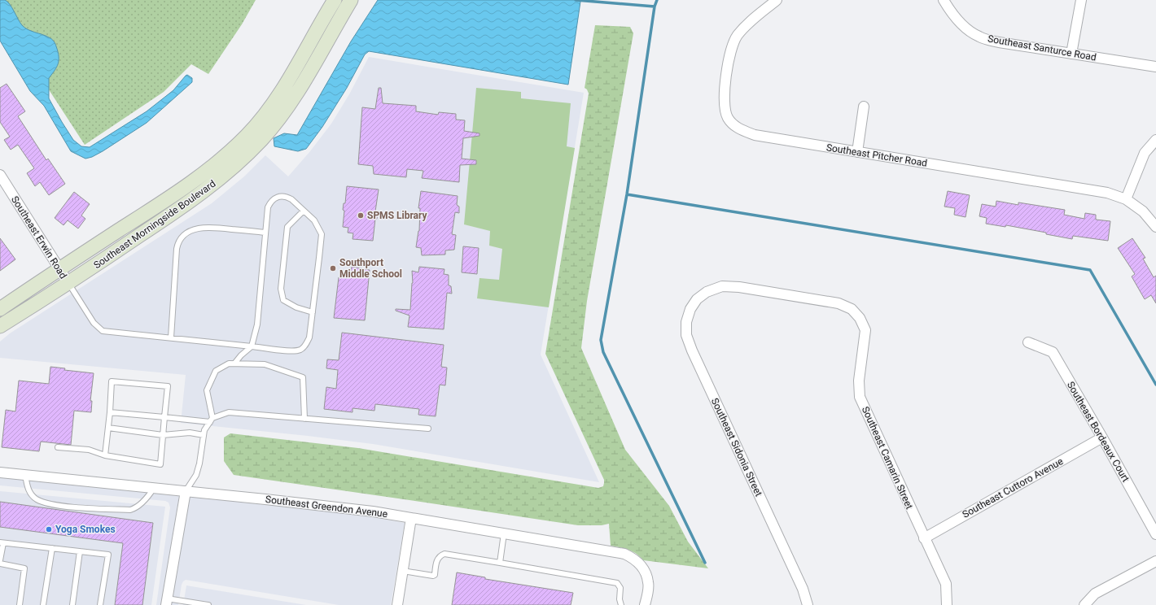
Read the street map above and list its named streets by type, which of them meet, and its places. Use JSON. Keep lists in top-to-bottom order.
{
  "streets": {
    "street": [
      "Southeast Santurce Road",
      "Southeast Pitcher Road",
      "Southeast Morningside Boulevard",
      "Southeast Erwin Road",
      "Southeast Bordeaux Court",
      "Southeast Sidonia Street",
      "Southeast Camarin Street",
      "Southeast Cuttoro Avenue",
      "Southeast Greendon Avenue"
    ]
  },
  "crossings": [
    ["Southeast Morningside Boulevard", "Southeast Erwin Road"],
    ["Southeast Bordeaux Court", "Southeast Cuttoro Avenue"],
    ["Southeast Sidonia Street", "Southeast Camarin Street"],
    ["Southeast Camarin Street", "Southeast Cuttoro Avenue"]
  ],
  "places": ["SPMS Library", "Southport Middle School", "Yoga Smokes"]
}
